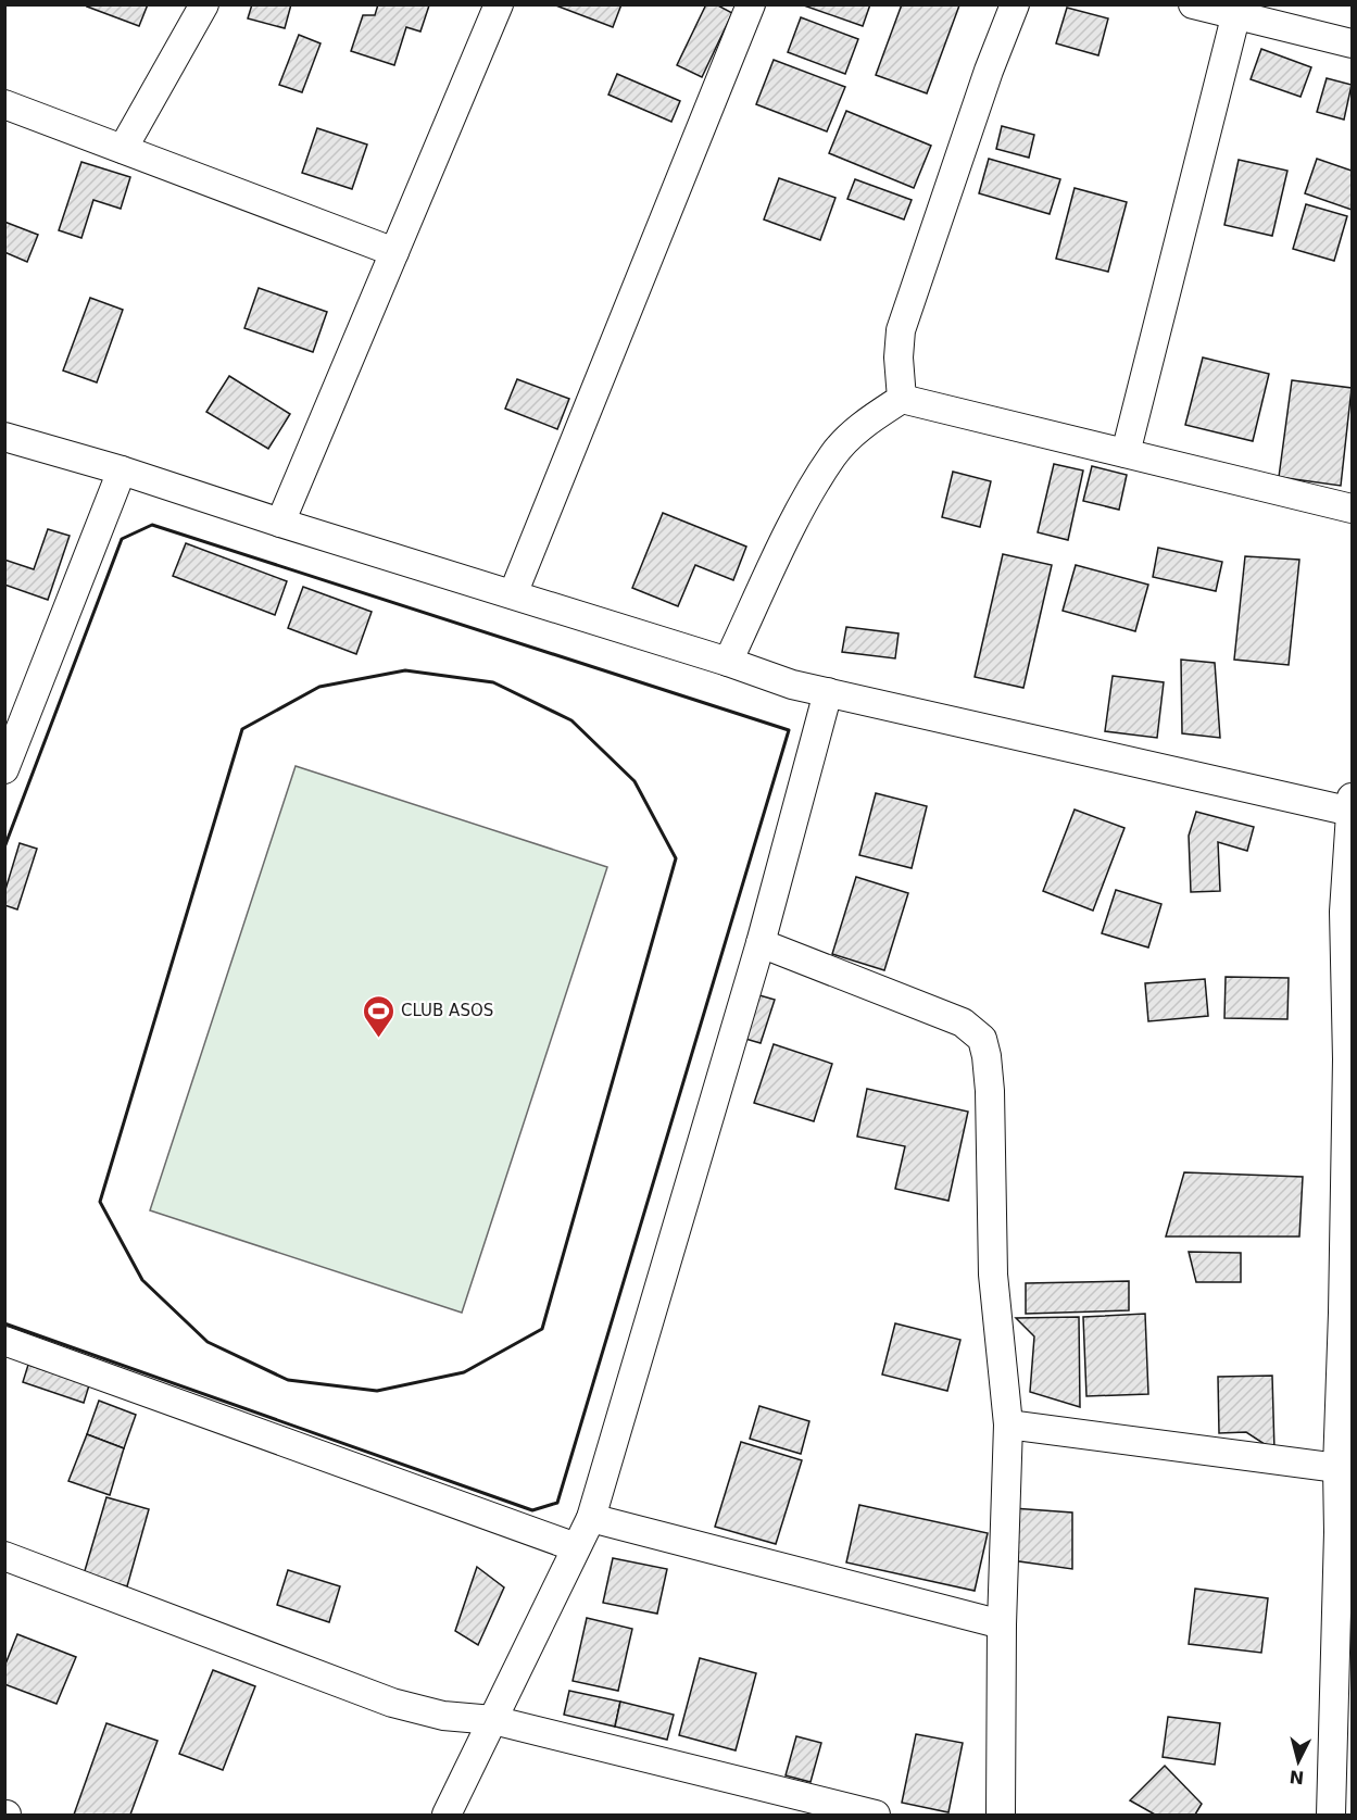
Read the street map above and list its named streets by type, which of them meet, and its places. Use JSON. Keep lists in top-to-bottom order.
{
  "places": {
    "sports": ["CLUB ASOS"]
  },
  "north": "bottom"
}
